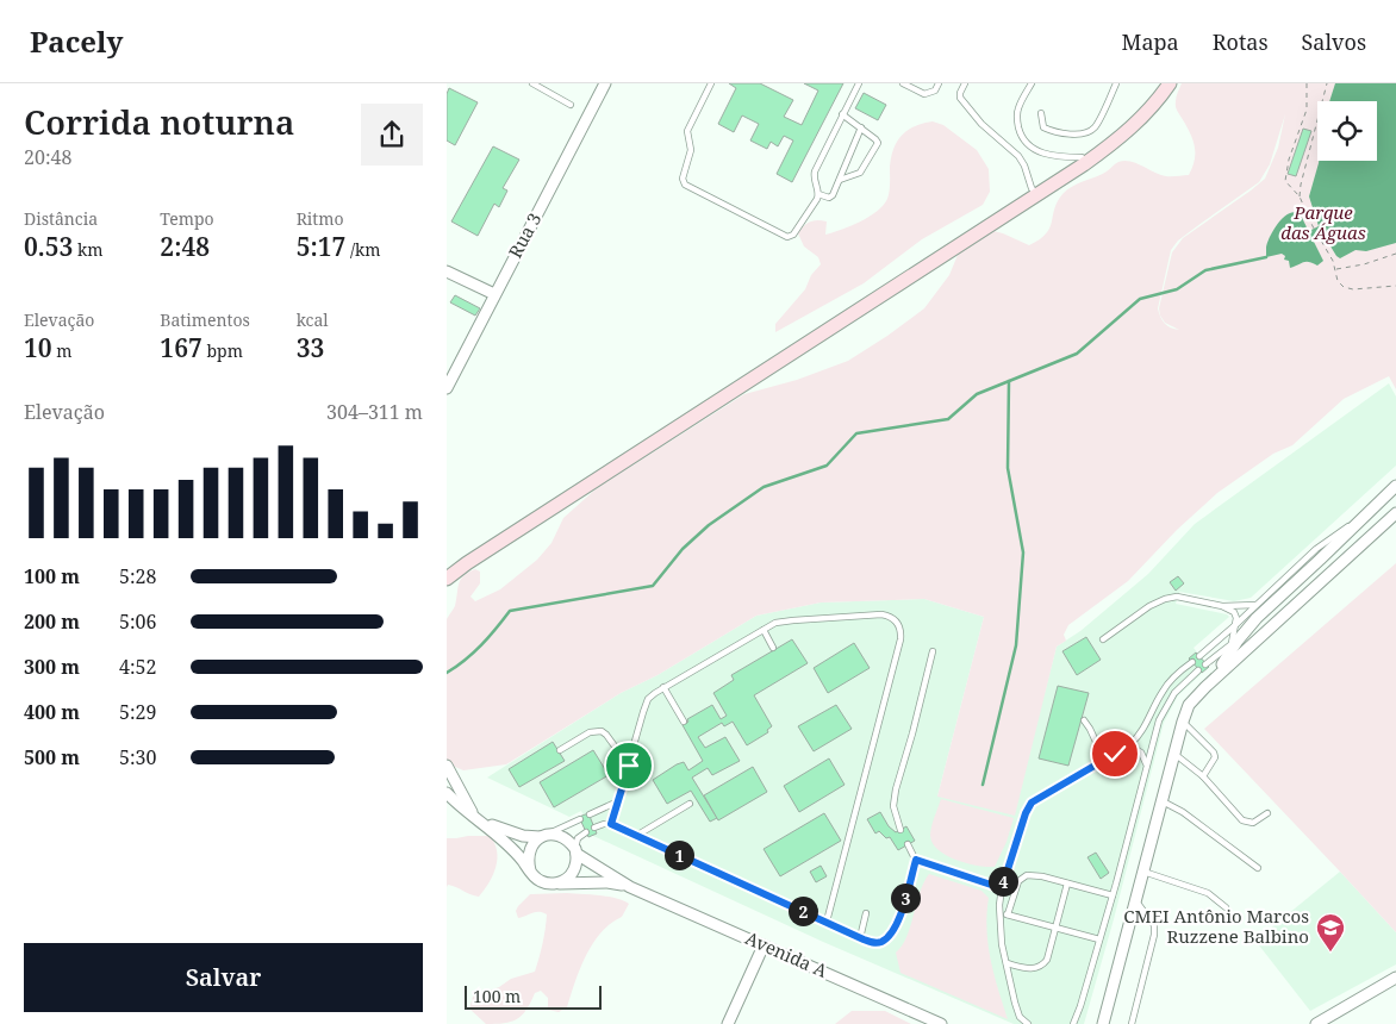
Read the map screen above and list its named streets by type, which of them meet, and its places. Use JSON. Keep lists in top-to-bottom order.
{
  "streets": {
    "street": ["Rua 3", "Avenida A"]
  },
  "parks": ["Parque das Águas"],
  "places": {
    "school or university": ["CMEI Antônio Marcos Ruzzene Balbino"]
  },
  "scale_bar": "100 m",
  "page": {
    "header": "Pacely",
    "nav": ["Mapa", "Rotas", "Salvos"],
    "heading": ["Corrida noturna", "20:48"],
    "stats": [
      ["Distância", "0.53 km"],
      ["Tempo", "2:48"],
      ["Ritmo", "5:17 /km"],
      ["Elevação", "10 m"],
      ["Batimentos", "167 bpm"],
      ["kcal", "33"]
    ],
    "chart": ["Elevação", "304–311 m"],
    "list": [
      {
        "name": "100 m",
        "note": "5:28"
      },
      {
        "name": "200 m",
        "note": "5:06"
      },
      {
        "name": "300 m",
        "note": "4:52"
      },
      {
        "name": "400 m",
        "note": "5:29"
      },
      {
        "name": "500 m",
        "note": "5:30"
      }
    ],
    "pins": [
      "1",
      "4",
      "3",
      "2"
    ],
    "buttons": "Salvar",
    "scale": "100 m"
  }
}
